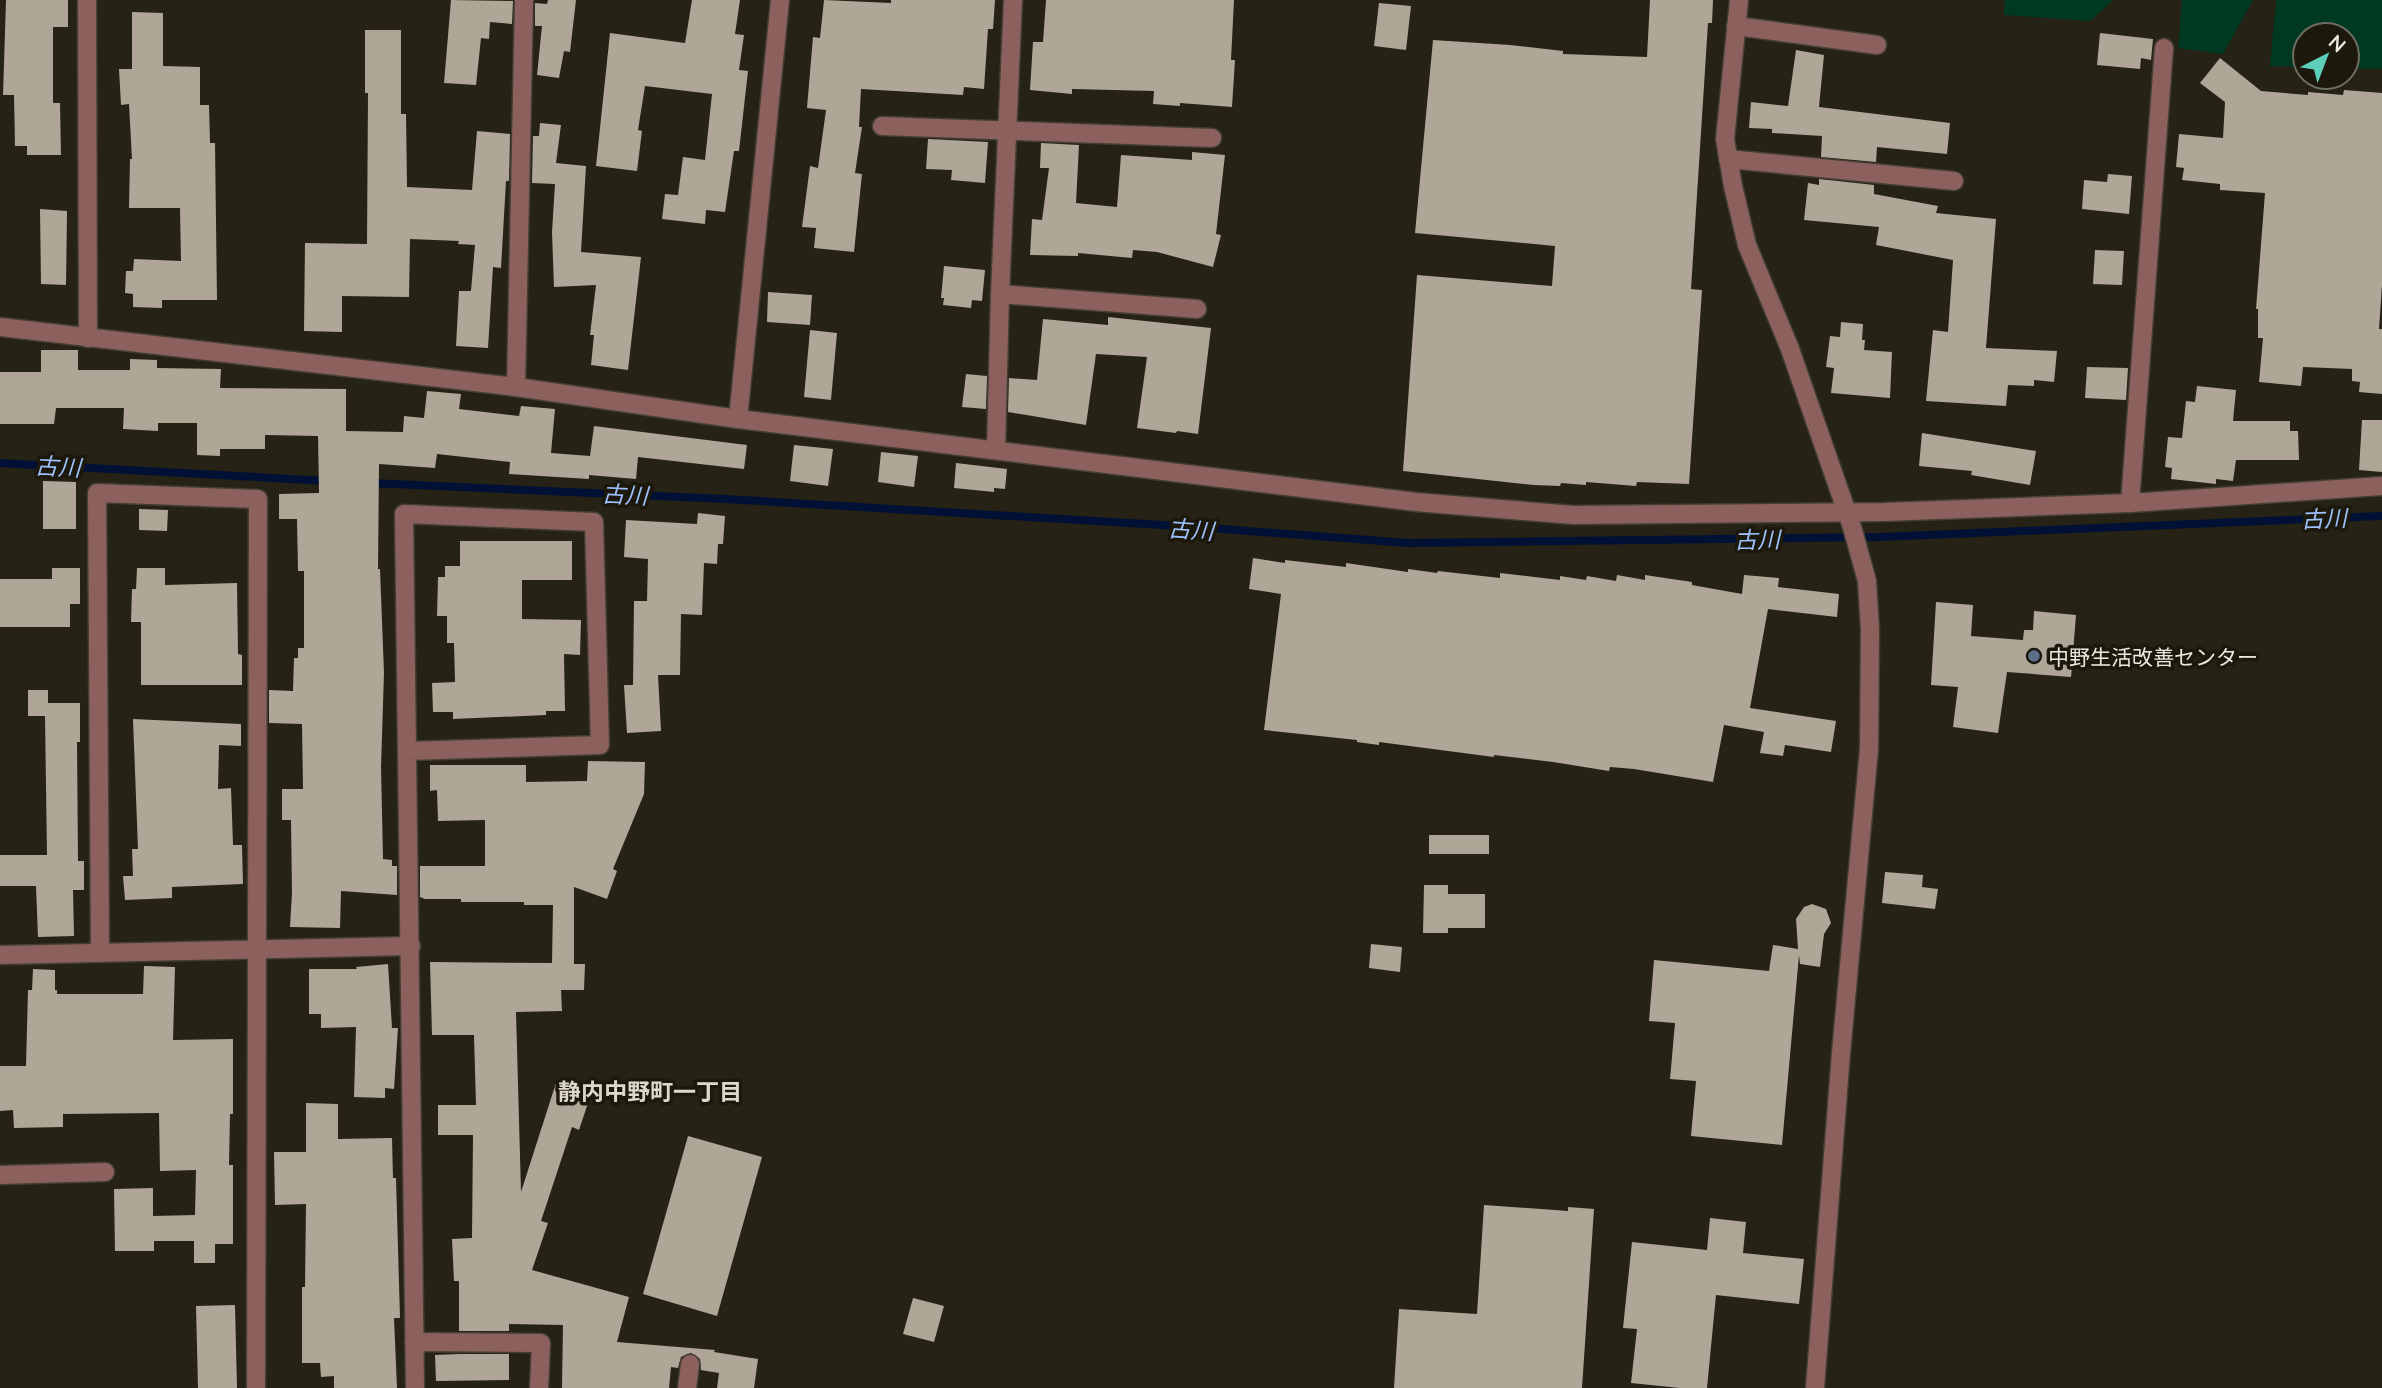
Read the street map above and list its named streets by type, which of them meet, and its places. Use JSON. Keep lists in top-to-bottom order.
{
  "districts": ["静内中野町一丁目"],
  "water": ["古川"],
  "places": ["中野生活改善センター"],
  "north": "top right"
}
